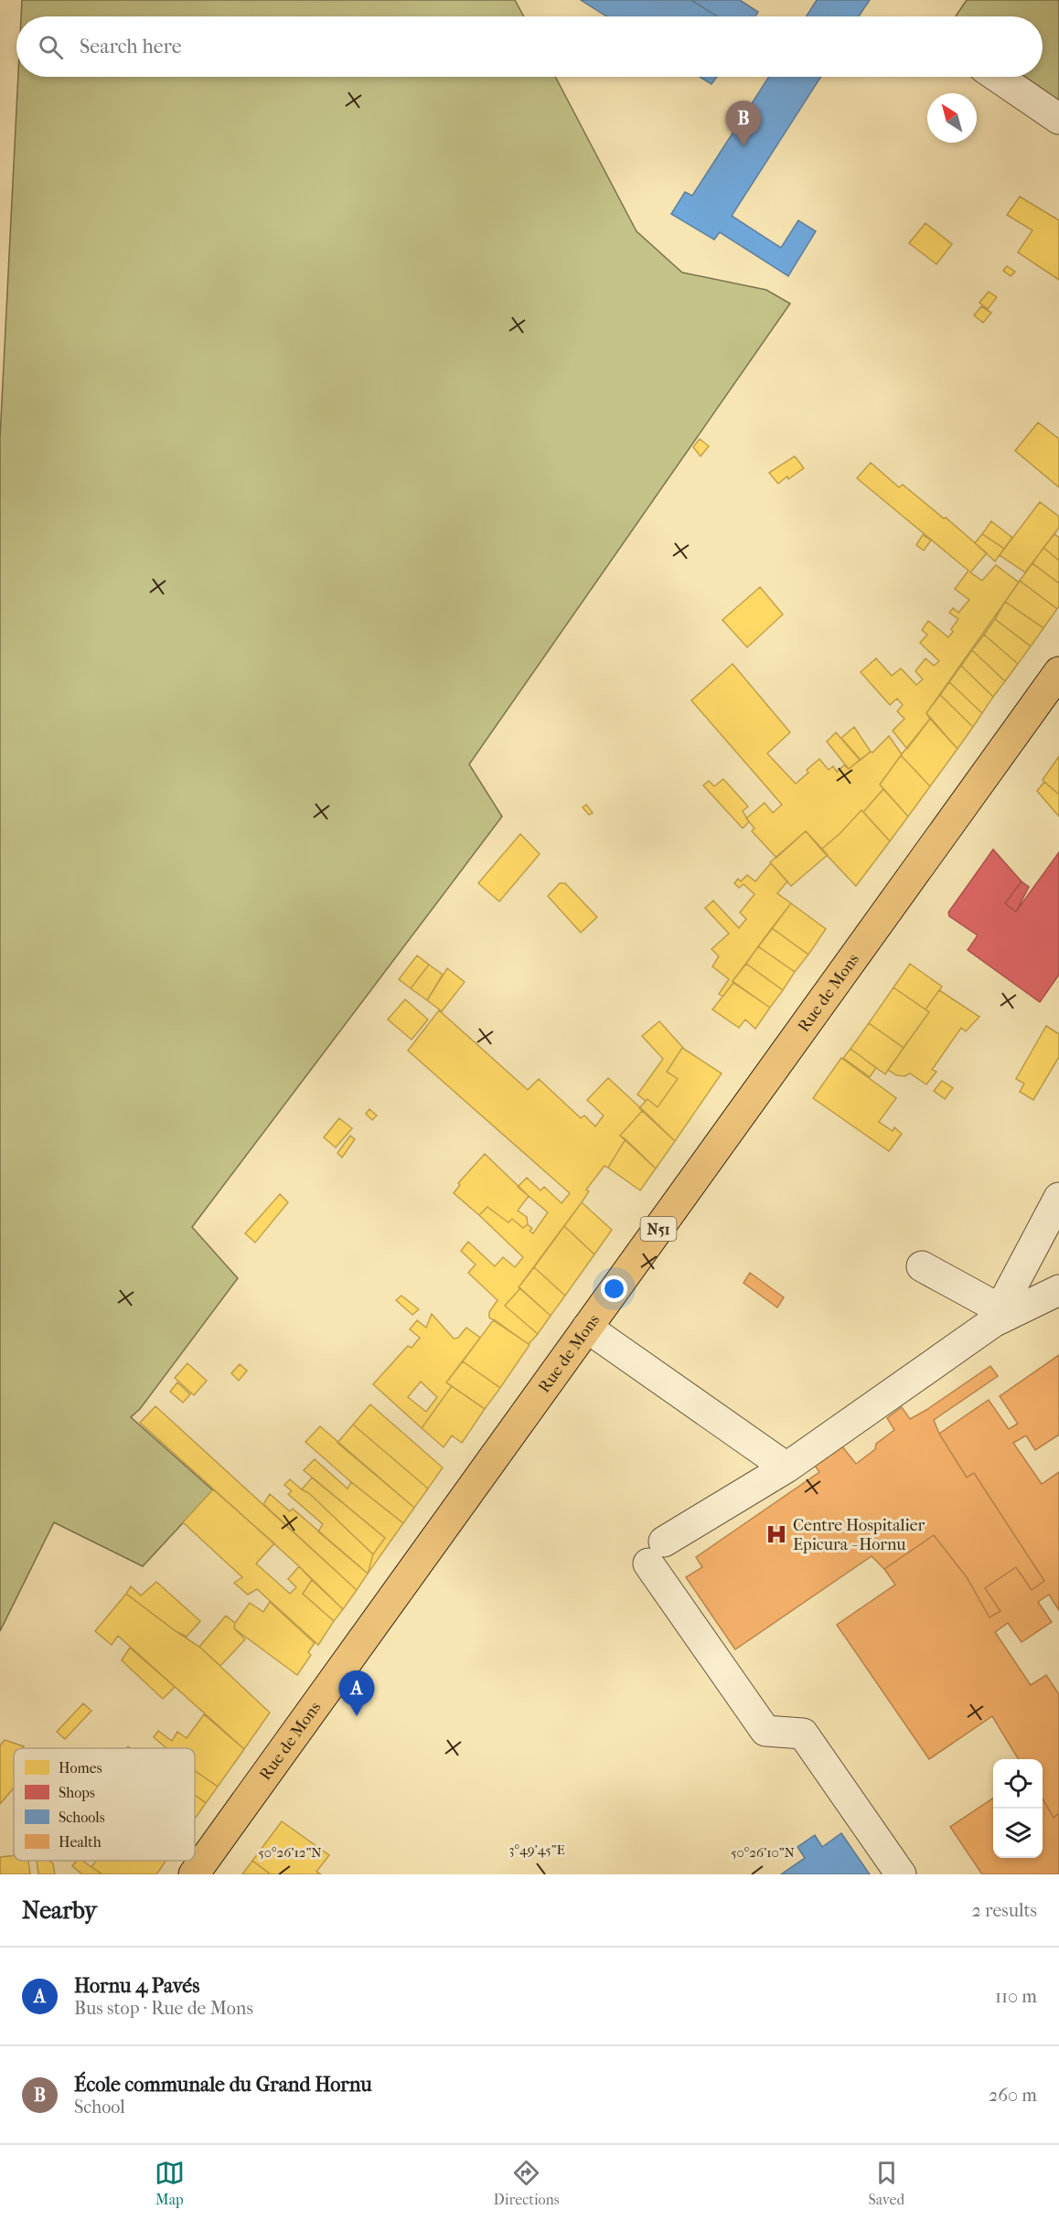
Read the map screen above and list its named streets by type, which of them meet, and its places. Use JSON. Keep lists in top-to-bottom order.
{
  "streets": {
    "main road": ["Rue de Mons", "N51"]
  },
  "places": {
    "hospital": ["Centre Hospitalier Epicura - Hornu"]
  },
  "legend": [
    "Homes",
    "Shops",
    "Schools",
    "Health"
  ],
  "north": "top left",
  "page": {
    "search": "Search here",
    "pins": ["B", "A"],
    "heading": ["Nearby", "2 results"],
    "list": [
      {
        "mark": "A",
        "name": "Hornu 4 Pavés",
        "note": "Bus stop · Rue de Mons",
        "value": "110 m"
      },
      {
        "mark": "B",
        "name": "École communale du Grand Hornu",
        "note": "School",
        "value": "260 m"
      }
    ],
    "nav": ["Map", "Directions", "Saved"]
  },
  "coordinates": ["3°49'45\"E", "50°26'12\"N", "50°26'10\"N"]
}
